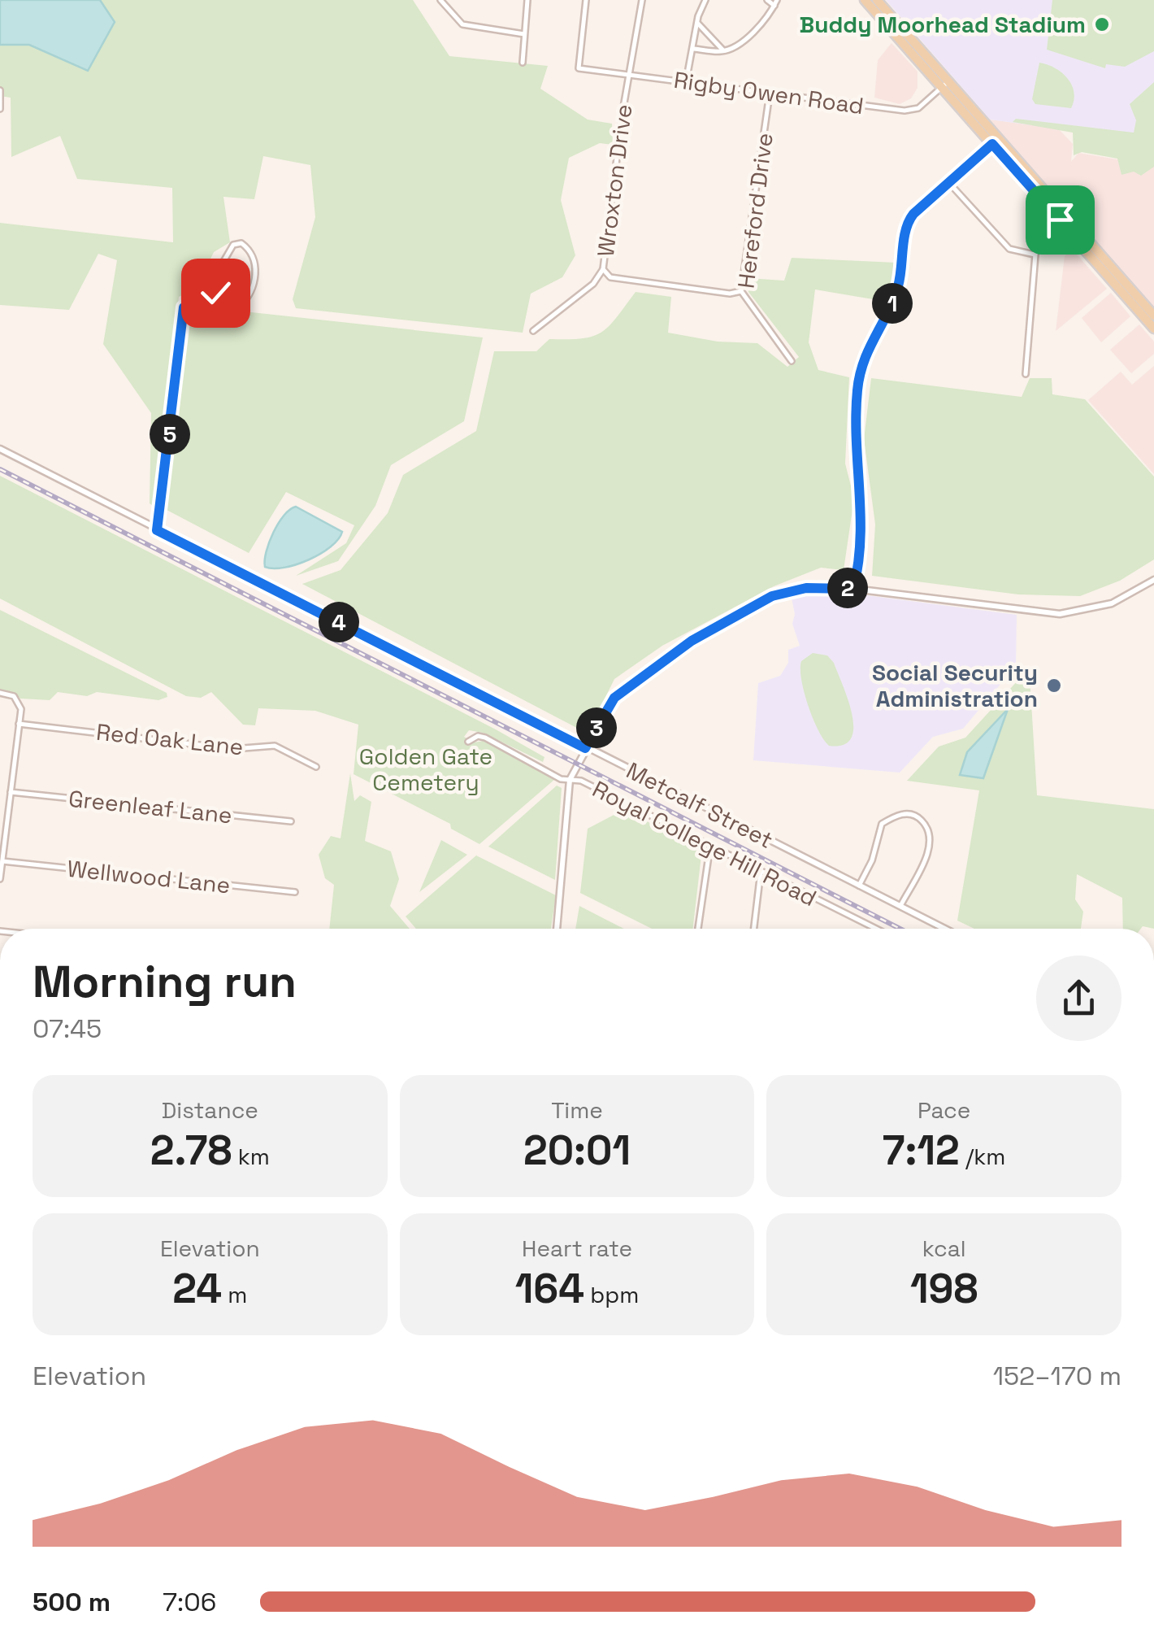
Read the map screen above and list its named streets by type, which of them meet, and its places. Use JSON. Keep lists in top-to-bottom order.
{
  "streets": {
    "street": [
      "Rigby Owen Road",
      "Wroxton Drive",
      "Hereford Drive",
      "Red Oak Lane",
      "Metcalf Street",
      "Greenleaf Lane",
      "Royal College Hill Road",
      "Wellwood Lane"
    ]
  },
  "crossings": [
    ["Rigby Owen Road", "Wroxton Drive"],
    ["Rigby Owen Road", "Hereford Drive"]
  ],
  "parks": ["Golden Gate Cemetery"],
  "places": ["Buddy Moorhead Stadium", "Social Security Administration"],
  "page": {
    "pins": [
      "1",
      "5",
      "2",
      "4",
      "3"
    ],
    "heading": ["Morning run", "07:45"],
    "stats": [
      ["Distance", "2.78 km"],
      ["Time", "20:01"],
      ["Pace", "7:12 /km"],
      ["Elevation", "24 m"],
      ["Heart rate", "164 bpm"],
      ["kcal", "198"]
    ],
    "chart": ["Elevation", "152–170 m"],
    "list": [
      {
        "name": "500 m",
        "note": "7:06"
      }
    ]
  }
}
